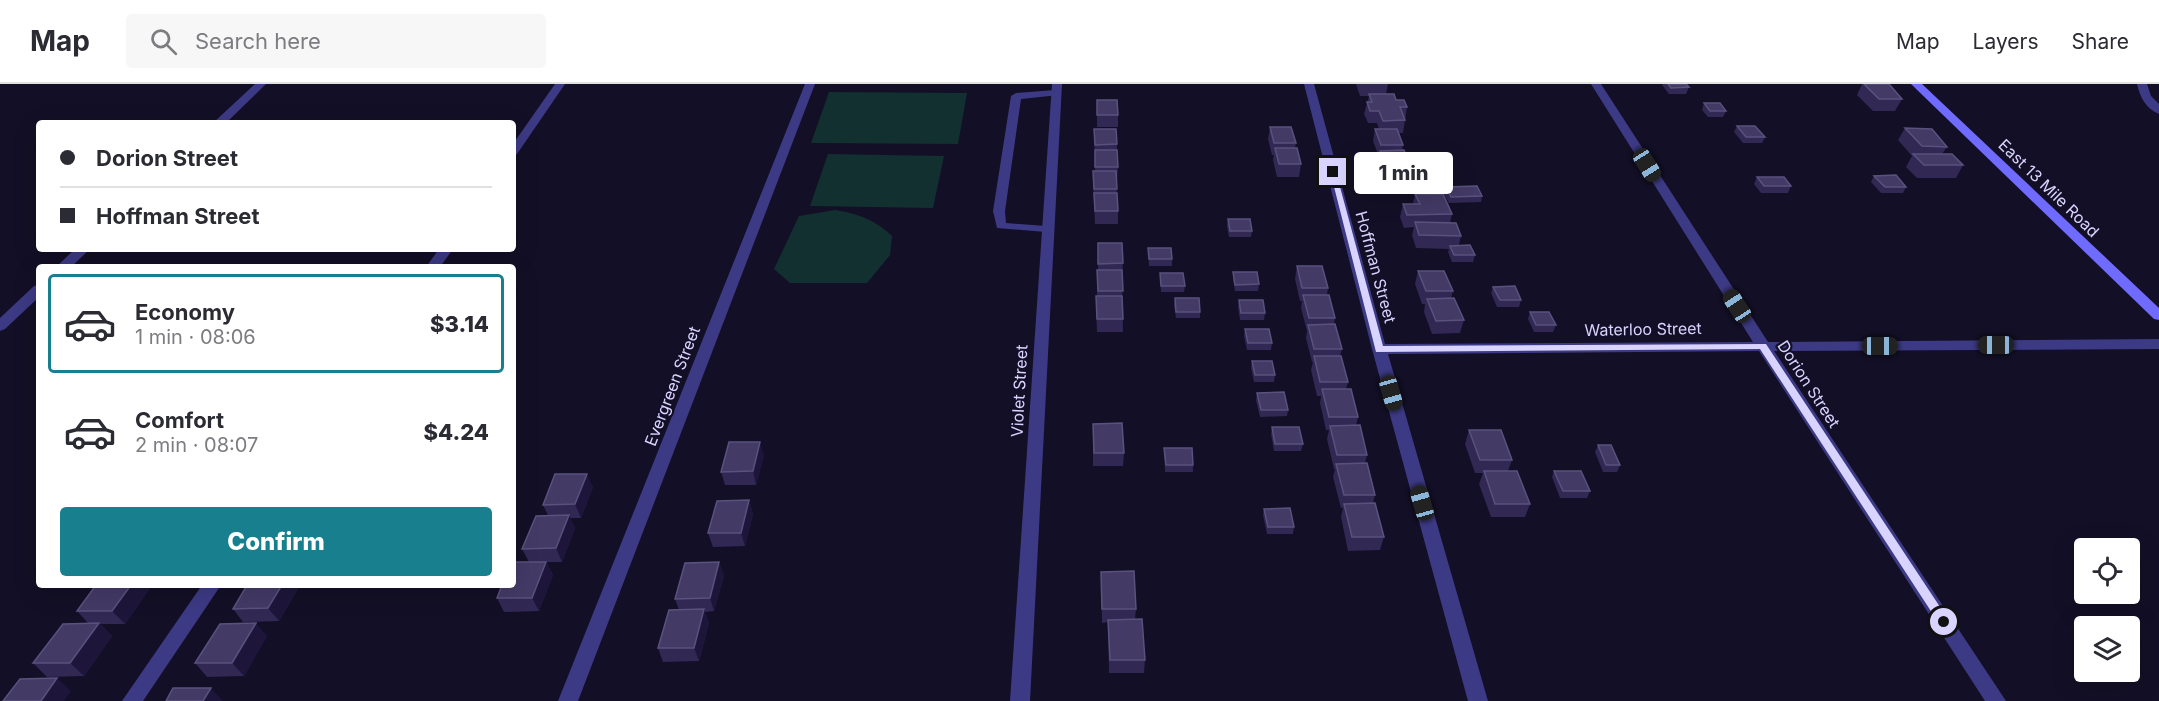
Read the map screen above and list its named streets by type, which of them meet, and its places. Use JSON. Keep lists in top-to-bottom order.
{
  "streets": {
    "main road": ["East 13 Mile Road"],
    "street": [
      "Hoffman Street",
      "Waterloo Street",
      "Dorion Street",
      "Evergreen Street",
      "Violet Street"
    ]
  },
  "crossings": [
    ["Hoffman Street", "Waterloo Street"],
    ["Waterloo Street", "Dorion Street"]
  ],
  "page": {
    "header": "Map",
    "search": "Search here",
    "nav": ["Map", "Layers", "Share"],
    "banner": ["Dorion Street", "Hoffman Street"],
    "bubble": "1 min",
    "list": [
      {
        "name": "Economy",
        "note": "1 min · 08:06",
        "value": "$3.14"
      },
      {
        "name": "Comfort",
        "note": "2 min · 08:07",
        "value": "$4.24"
      }
    ],
    "buttons": "Confirm"
  }
}
